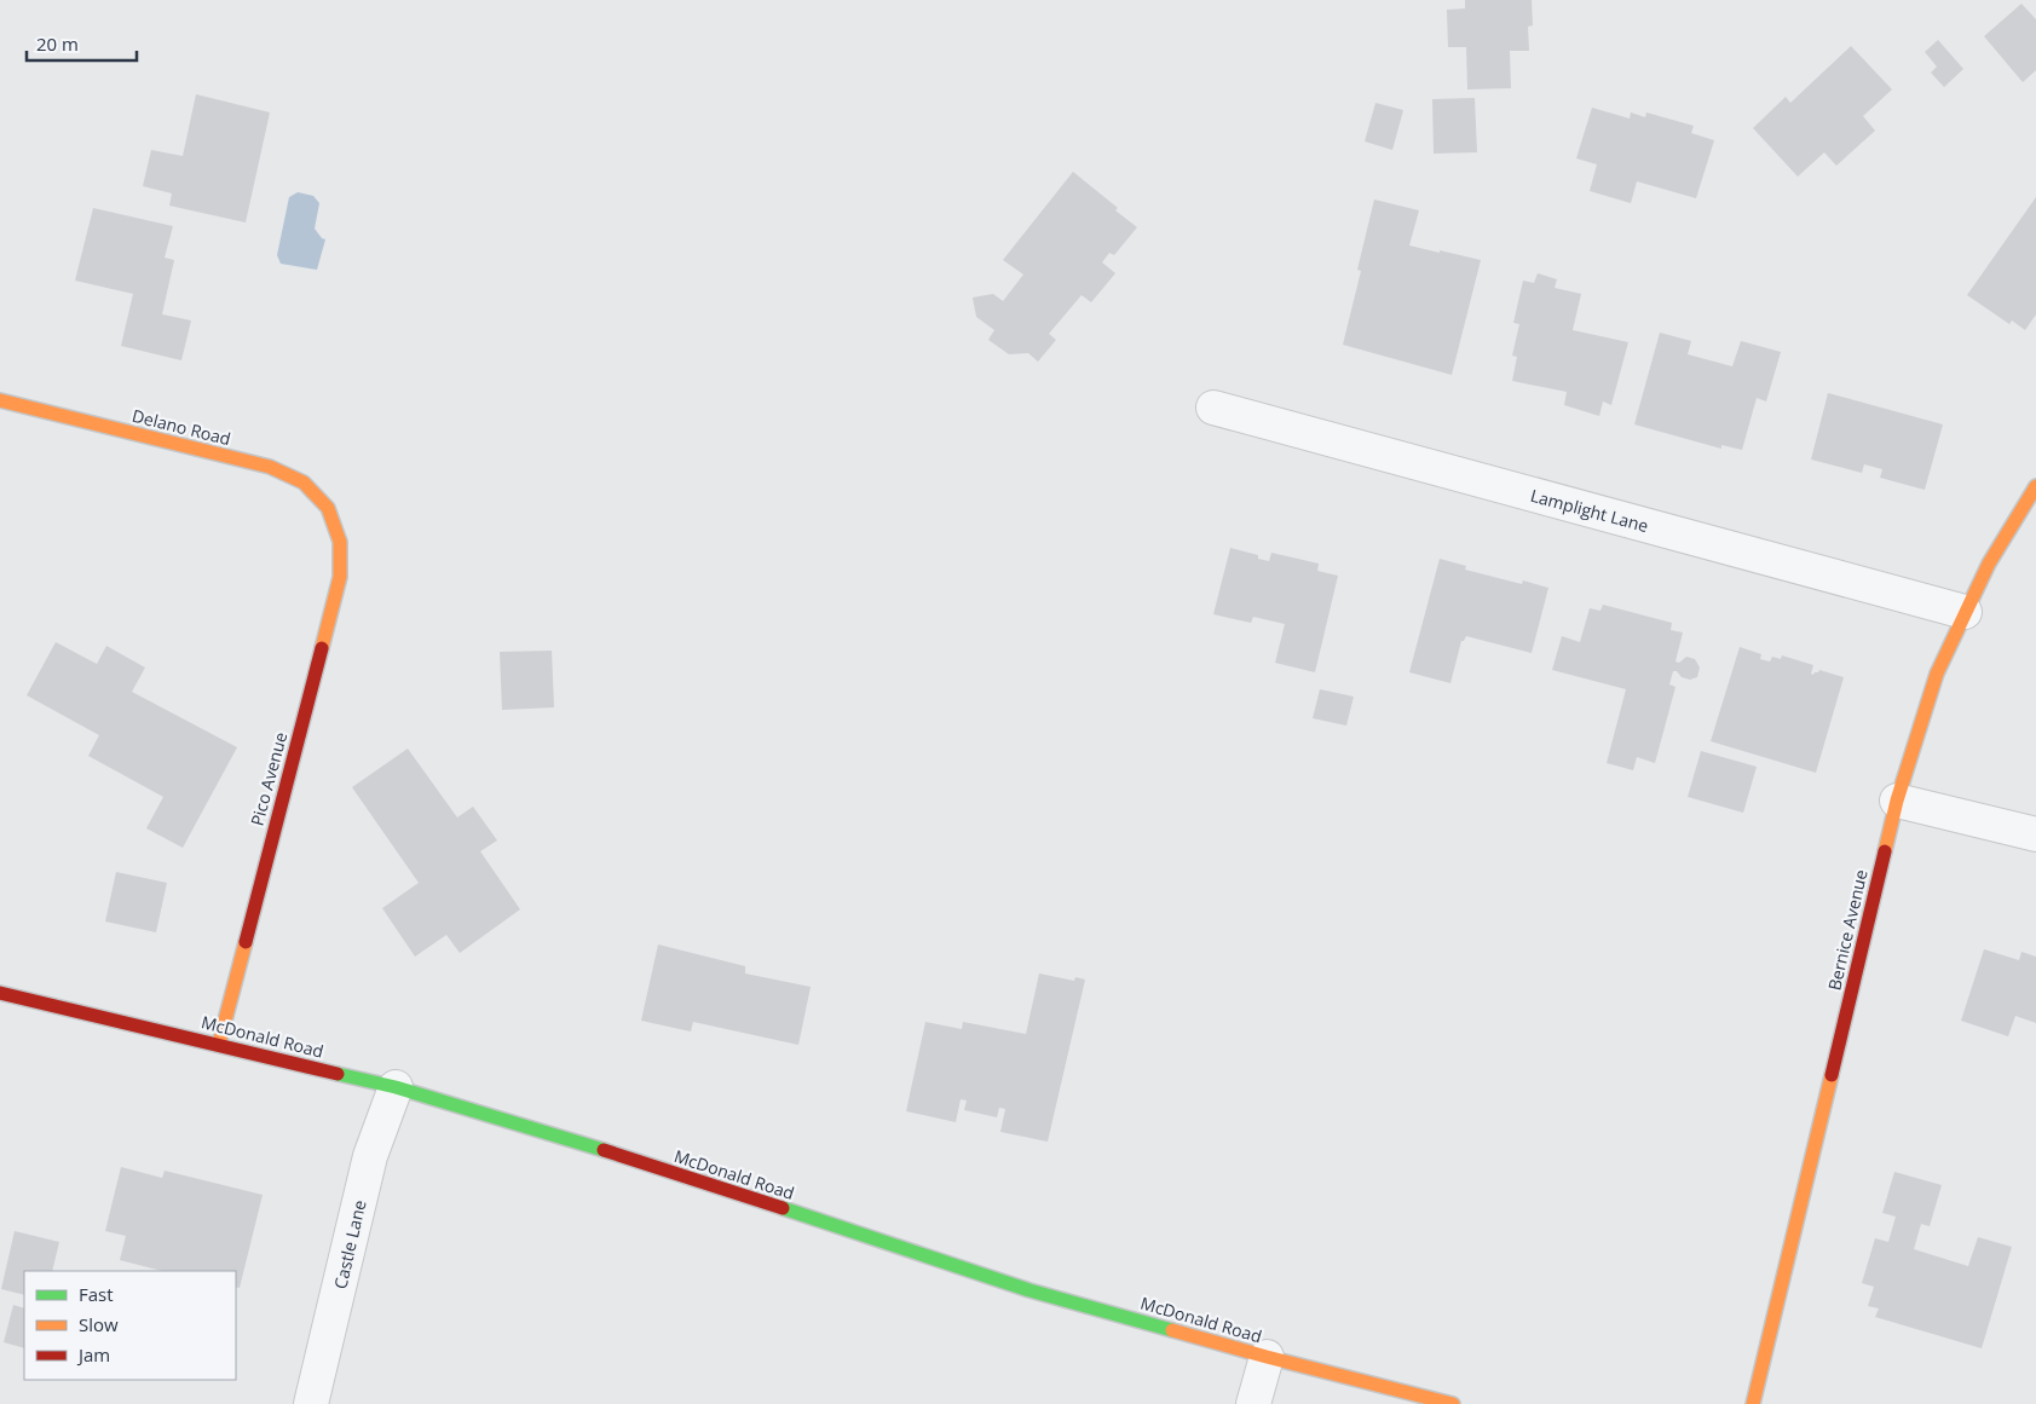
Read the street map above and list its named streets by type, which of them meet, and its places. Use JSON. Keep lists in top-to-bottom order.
{
  "streets": {
    "street": [
      "Delano Road",
      "Lamplight Lane",
      "Pico Avenue",
      "Bernice Avenue",
      "McDonald Road",
      "Castle Lane"
    ]
  },
  "crossings": [
    ["Delano Road", "Pico Avenue"],
    ["Lamplight Lane", "Bernice Avenue"],
    ["Pico Avenue", "McDonald Road"],
    ["McDonald Road", "Castle Lane"]
  ],
  "legend": ["Fast", "Slow", "Jam"],
  "scale_bar": "20 m"
}
